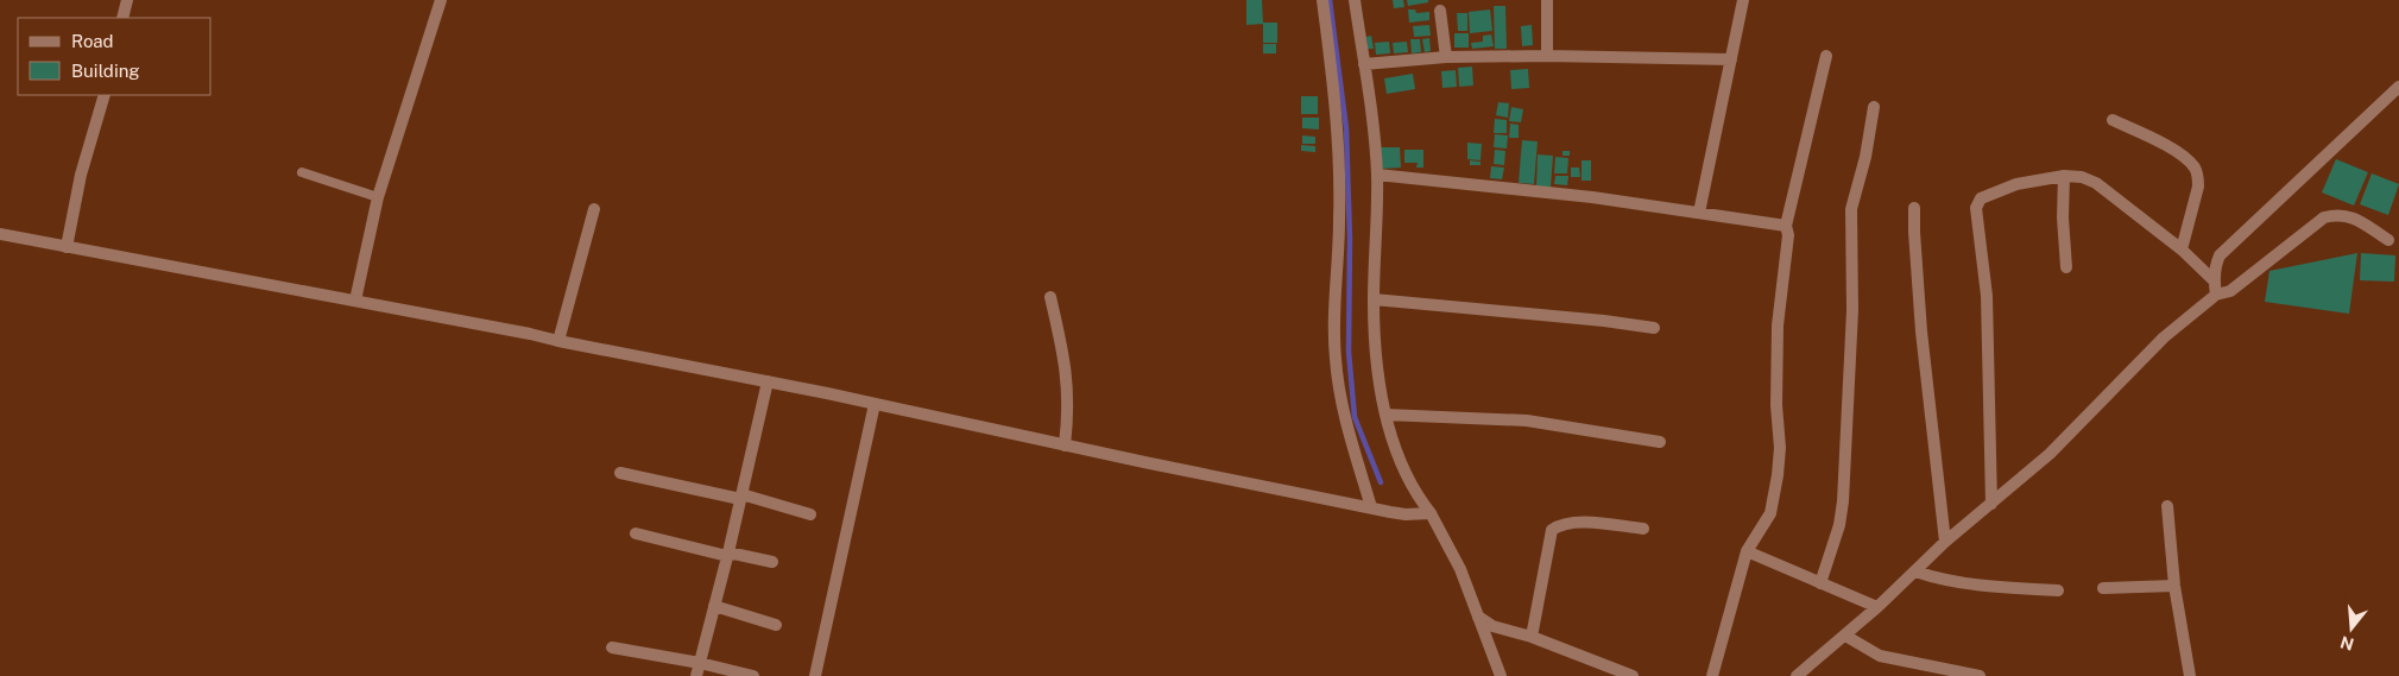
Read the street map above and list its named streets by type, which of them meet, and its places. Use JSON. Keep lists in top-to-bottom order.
{
  "legend": ["Road", "Building"],
  "north": "bottom"
}
